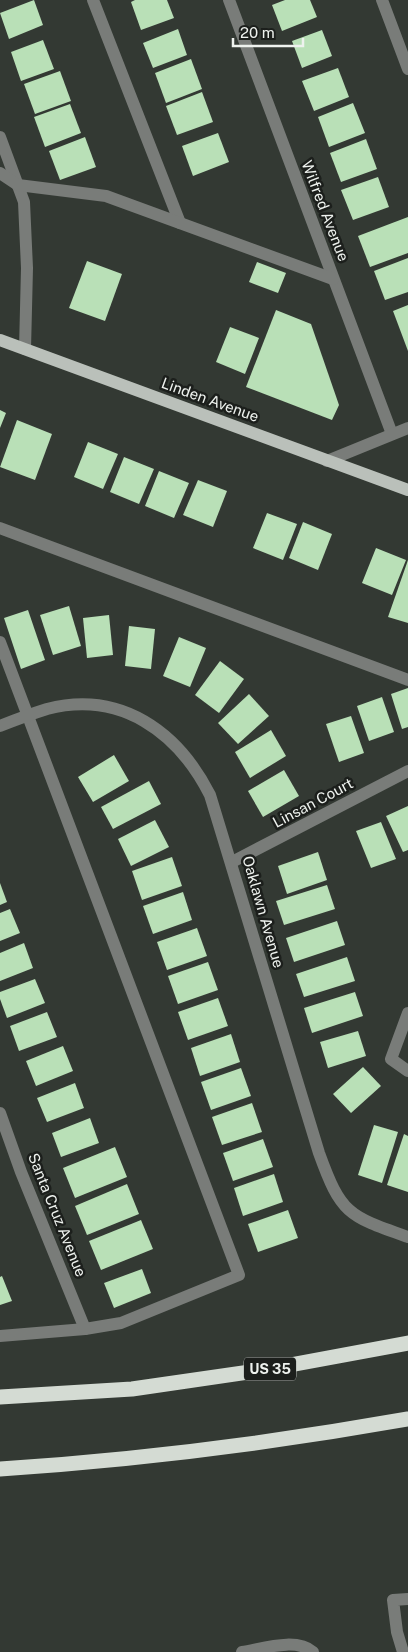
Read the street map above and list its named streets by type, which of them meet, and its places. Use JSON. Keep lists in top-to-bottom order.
{
  "streets": {
    "highway": ["US 35"],
    "main road": ["Linden Avenue"],
    "street": [
      "Wilfred Avenue",
      "Linsan Court",
      "Oaklawn Avenue",
      "Santa Cruz Avenue"
    ]
  },
  "crossings": [
    ["Linsan Court", "Oaklawn Avenue"]
  ],
  "scale_bar": "20 m"
}
